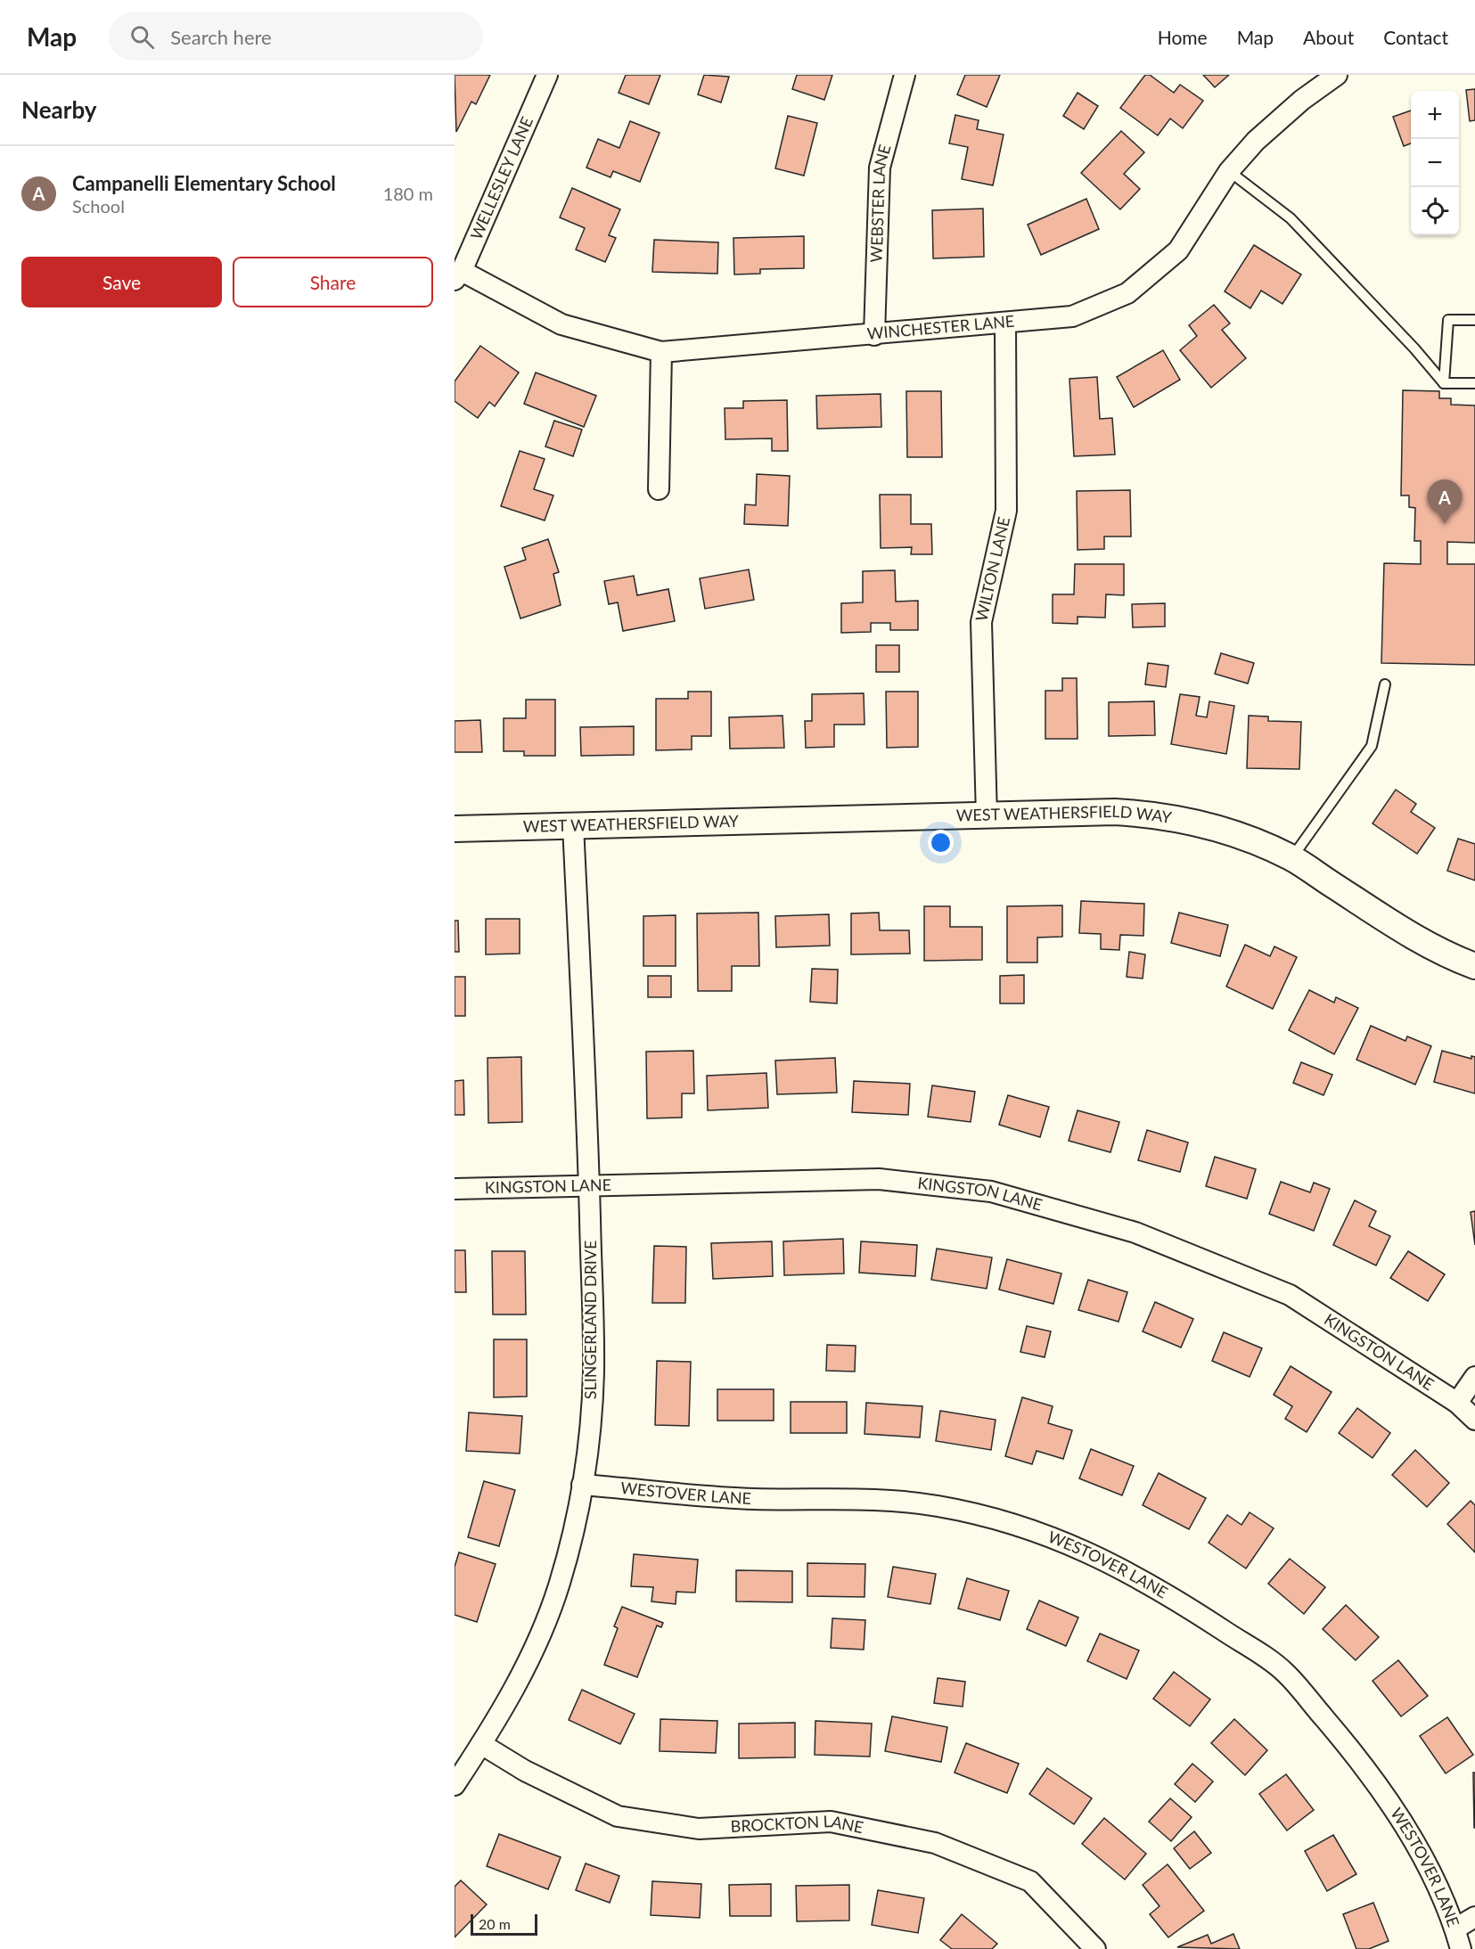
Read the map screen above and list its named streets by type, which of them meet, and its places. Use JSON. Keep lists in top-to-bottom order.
{
  "streets": {
    "street": [
      "WELLESLEY LANE",
      "WEBSTER LANE",
      "WINCHESTER LANE",
      "WILTON LANE",
      "WEST WEATHERSFIELD WAY",
      "KINGSTON LANE",
      "SLINGERLAND DRIVE",
      "WESTOVER LANE",
      "BROCKTON LANE"
    ]
  },
  "crossings": [
    ["WELLESLEY LANE", "WINCHESTER LANE"],
    ["WEBSTER LANE", "WINCHESTER LANE"],
    ["WINCHESTER LANE", "WILTON LANE"],
    ["WILTON LANE", "WEST WEATHERSFIELD WAY"],
    ["WEST WEATHERSFIELD WAY", "SLINGERLAND DRIVE"],
    ["KINGSTON LANE", "SLINGERLAND DRIVE"],
    ["SLINGERLAND DRIVE", "WESTOVER LANE"],
    ["SLINGERLAND DRIVE", "BROCKTON LANE"]
  ],
  "scale_bar": "20 m",
  "page": {
    "header": "Map",
    "search": "Search here",
    "nav": [
      "Home",
      "Map",
      "About",
      "Contact"
    ],
    "heading": "Nearby",
    "map_buttons": ["+", "−"],
    "list": [
      {
        "mark": "A",
        "name": "Campanelli Elementary School",
        "note": "School",
        "value": "180 m"
      }
    ],
    "buttons": ["Save", "Share"],
    "pins": "A",
    "scale": "20 m"
  }
}
